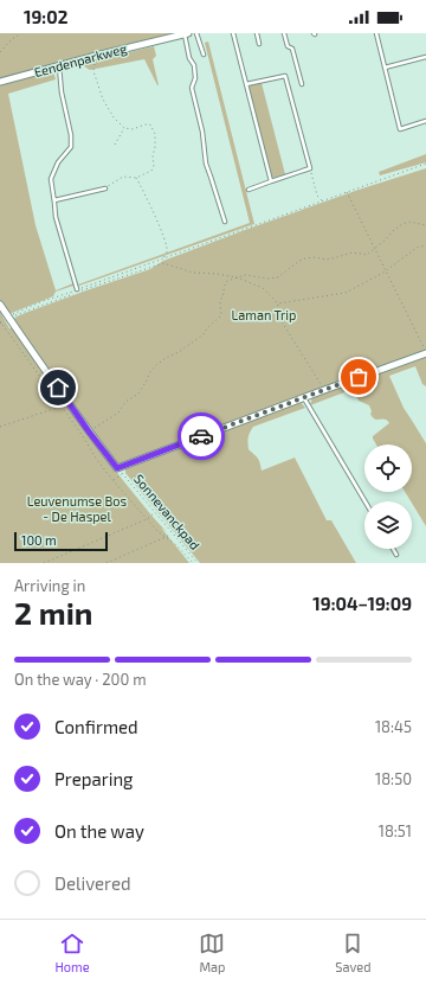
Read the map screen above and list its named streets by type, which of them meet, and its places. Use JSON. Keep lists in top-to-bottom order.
{
  "streets": {
    "street": ["Eendenparkweg"],
    "path": ["Sonnevanckpad"]
  },
  "parks": ["Laman Trip", "Leuvenumse Bos - De Haspel"],
  "scale_bar": "100 m",
  "page": {
    "status": "19:02",
    "scale": "100 m",
    "heading": ["2 min", "Arriving in", "19:04–19:09"],
    "bar": "On the way · 200 m",
    "list": [
      ["Confirmed", "18:45"],
      ["Preparing", "18:50"],
      ["On the way", "18:51"],
      "Delivered"
    ],
    "tabs": ["Home", "Map", "Saved"]
  }
}
